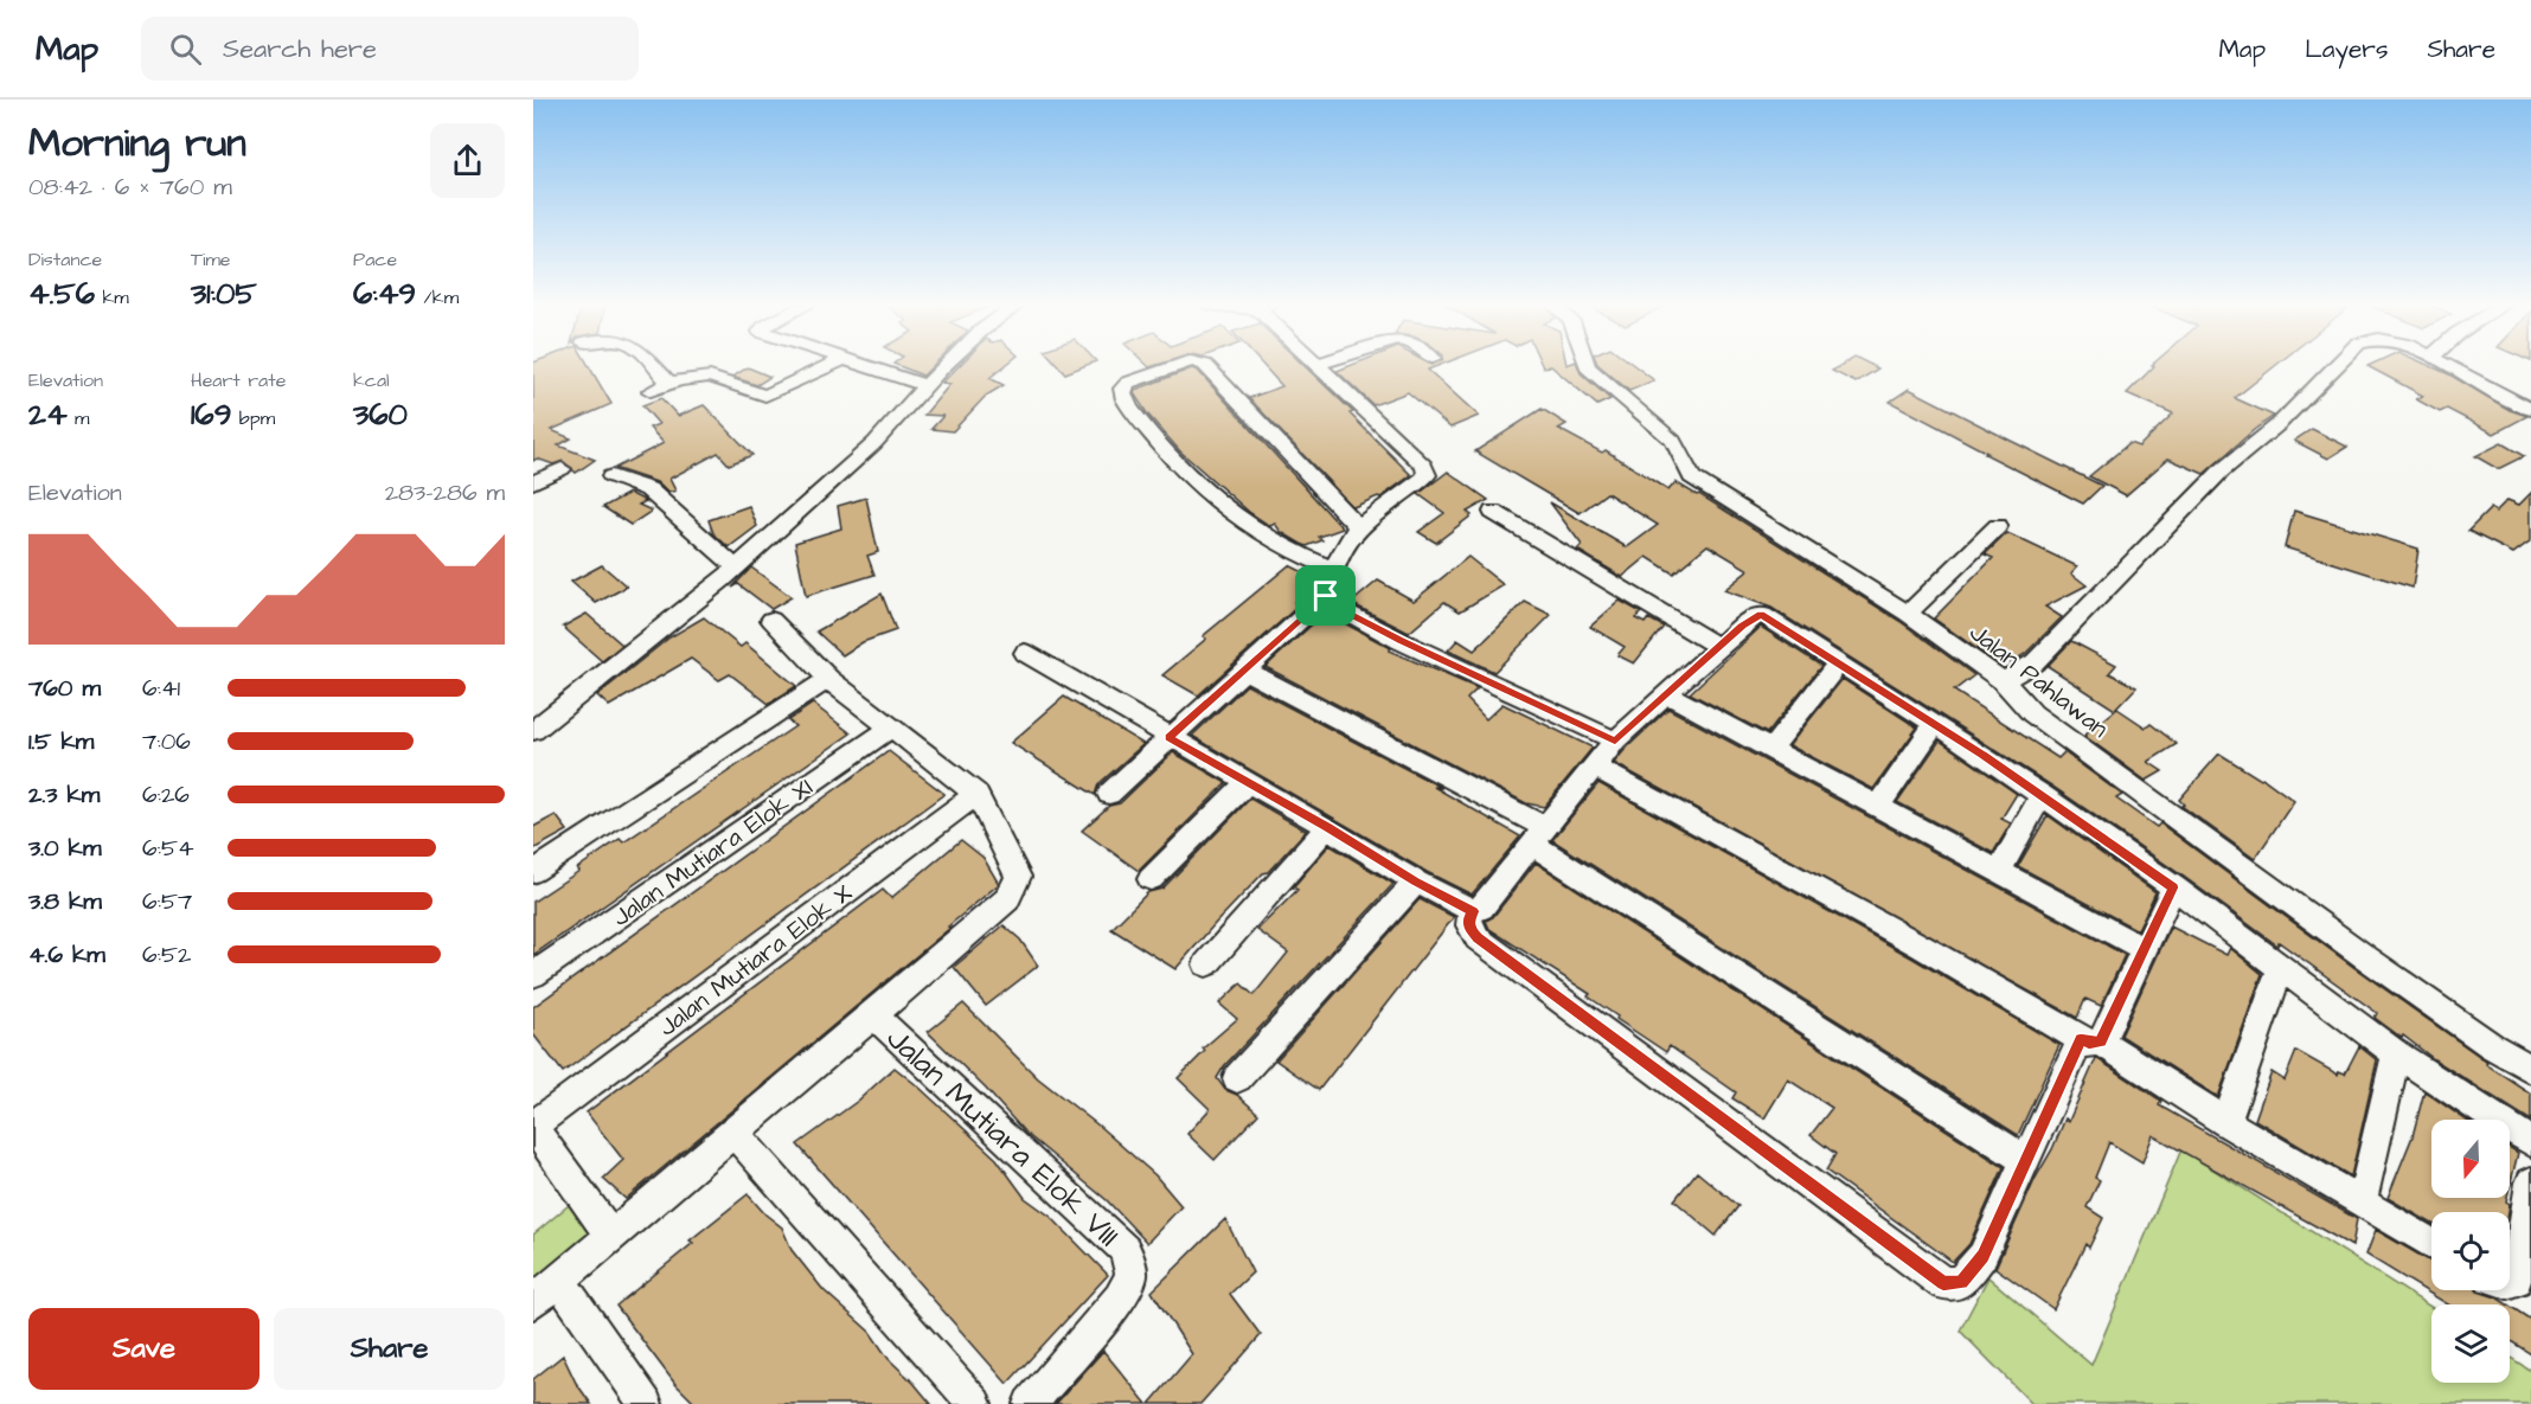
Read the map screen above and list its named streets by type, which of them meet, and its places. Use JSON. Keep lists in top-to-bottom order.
{
  "streets": {
    "street": [
      "Jalan Pahlawan",
      "Jalan Mutiara Elok XI",
      "Jalan Mutiara Elok X",
      "Jalan Mutiara Elok VIII"
    ]
  },
  "north": "bottom",
  "page": {
    "header": "Map",
    "search": "Search here",
    "nav": ["Map", "Layers", "Share"],
    "heading": ["Morning run", "08:42 · 6 × 760 m"],
    "stats": [
      ["Distance", "4.56 km"],
      ["Time", "31:05"],
      ["Pace", "6:49 /km"],
      ["Elevation", "24 m"],
      ["Heart rate", "169 bpm"],
      ["kcal", "360"]
    ],
    "chart": ["Elevation", "283–286 m"],
    "list": [
      {
        "name": "760 m",
        "note": "6:41"
      },
      {
        "name": "1.5 km",
        "note": "7:06"
      },
      {
        "name": "2.3 km",
        "note": "6:26"
      },
      {
        "name": "3.0 km",
        "note": "6:54"
      },
      {
        "name": "3.8 km",
        "note": "6:57"
      },
      {
        "name": "4.6 km",
        "note": "6:52"
      }
    ],
    "buttons": ["Save", "Share"]
  }
}
